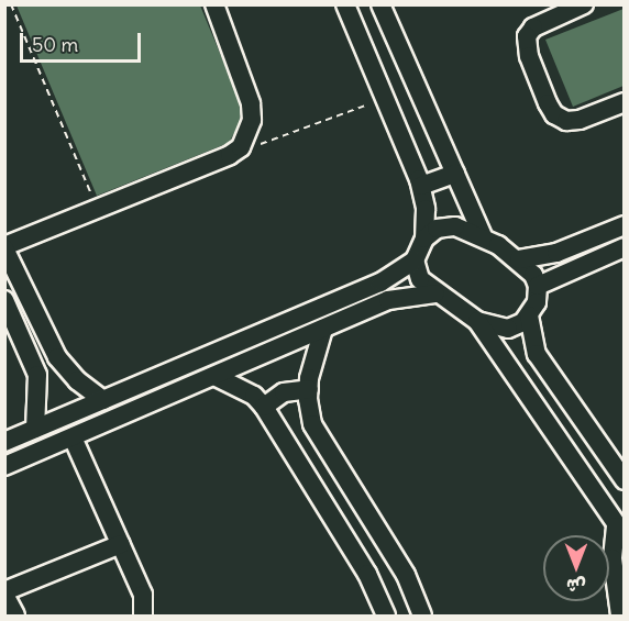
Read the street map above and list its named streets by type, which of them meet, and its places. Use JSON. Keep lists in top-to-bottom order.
{
  "scale_bar": "50 m",
  "north": "bottom"
}
